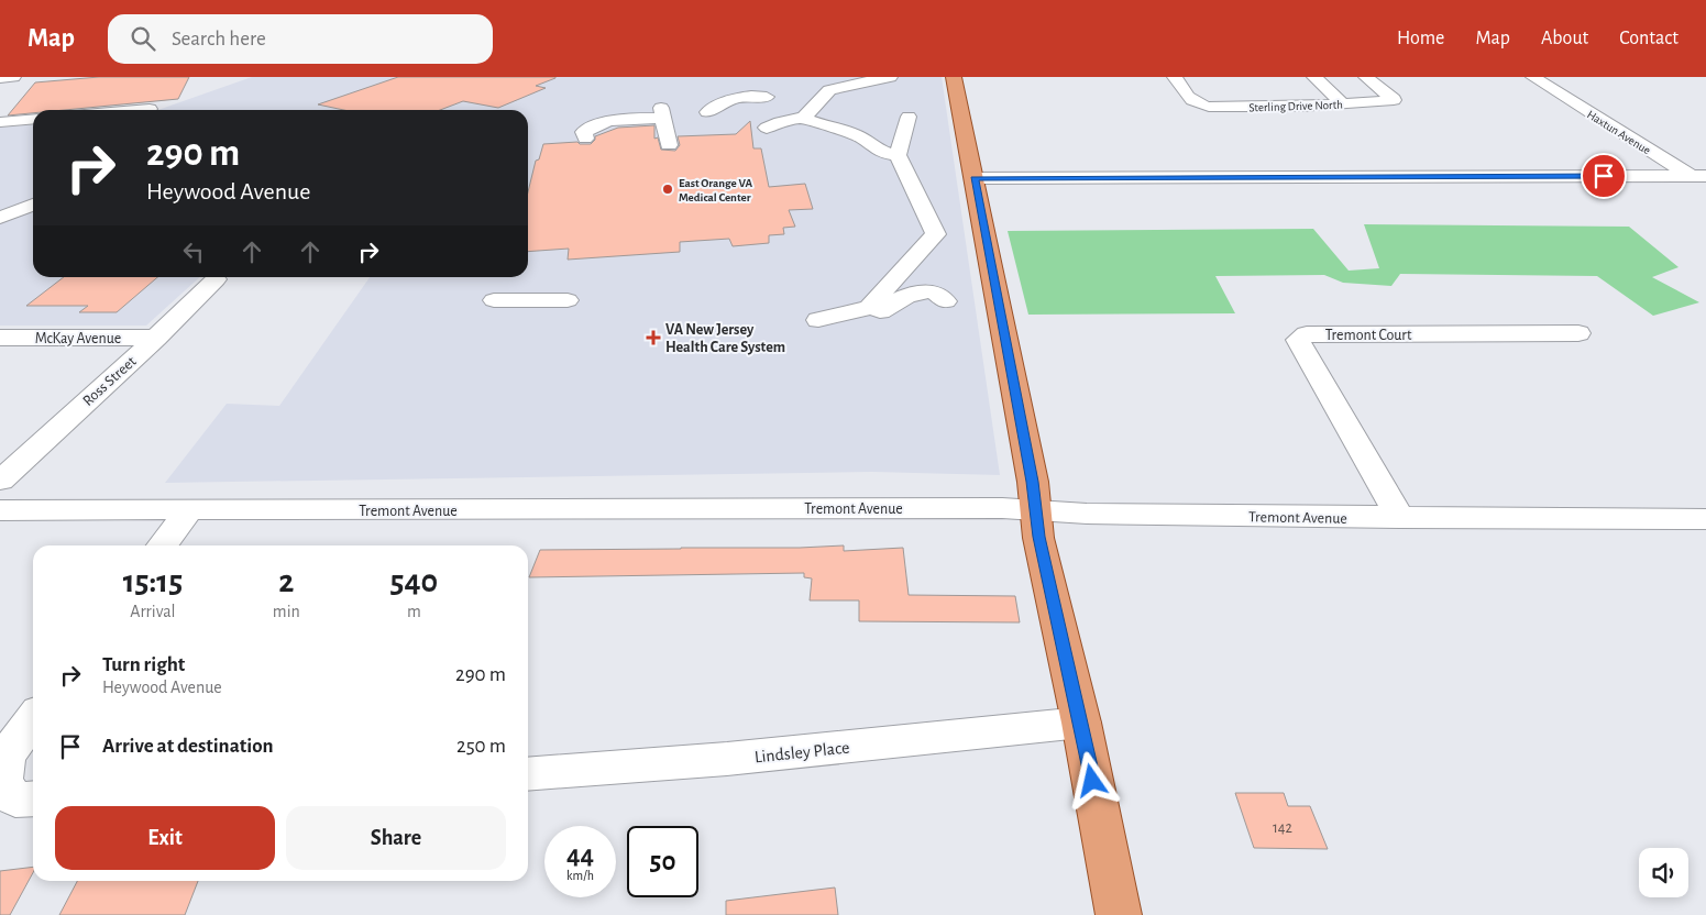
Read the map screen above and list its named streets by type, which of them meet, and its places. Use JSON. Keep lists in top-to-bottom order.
{
  "streets": {
    "street": [
      "Sterling Drive North",
      "Haxtun Avenue",
      "Tremont Court",
      "McKay Avenue",
      "Ross Street",
      "Tremont Avenue",
      "Lindsley Place"
    ]
  },
  "crossings": [
    ["Tremont Court", "Tremont Avenue"],
    ["McKay Avenue", "Ross Street"]
  ],
  "places": {
    "other": ["East Orange VA Medical Center"],
    "health": ["VA New Jersey Health Care System"]
  },
  "house_numbers": ["142"],
  "page": {
    "header": "Map",
    "search": "Search here",
    "nav": [
      "Home",
      "Map",
      "About",
      "Contact"
    ],
    "turn": ["290 m", "Heywood Avenue"],
    "eta": [
      "15:15",
      "Arrival",
      "2",
      "min",
      "540",
      "m"
    ],
    "list": [
      {
        "name": "Turn right",
        "note": "Heywood Avenue",
        "value": "290 m"
      },
      {
        "name": "Arrive at destination",
        "value": "250 m"
      }
    ],
    "buttons": ["Exit", "Share"],
    "speed": "44 km/h",
    "limit": "50"
  }
}
